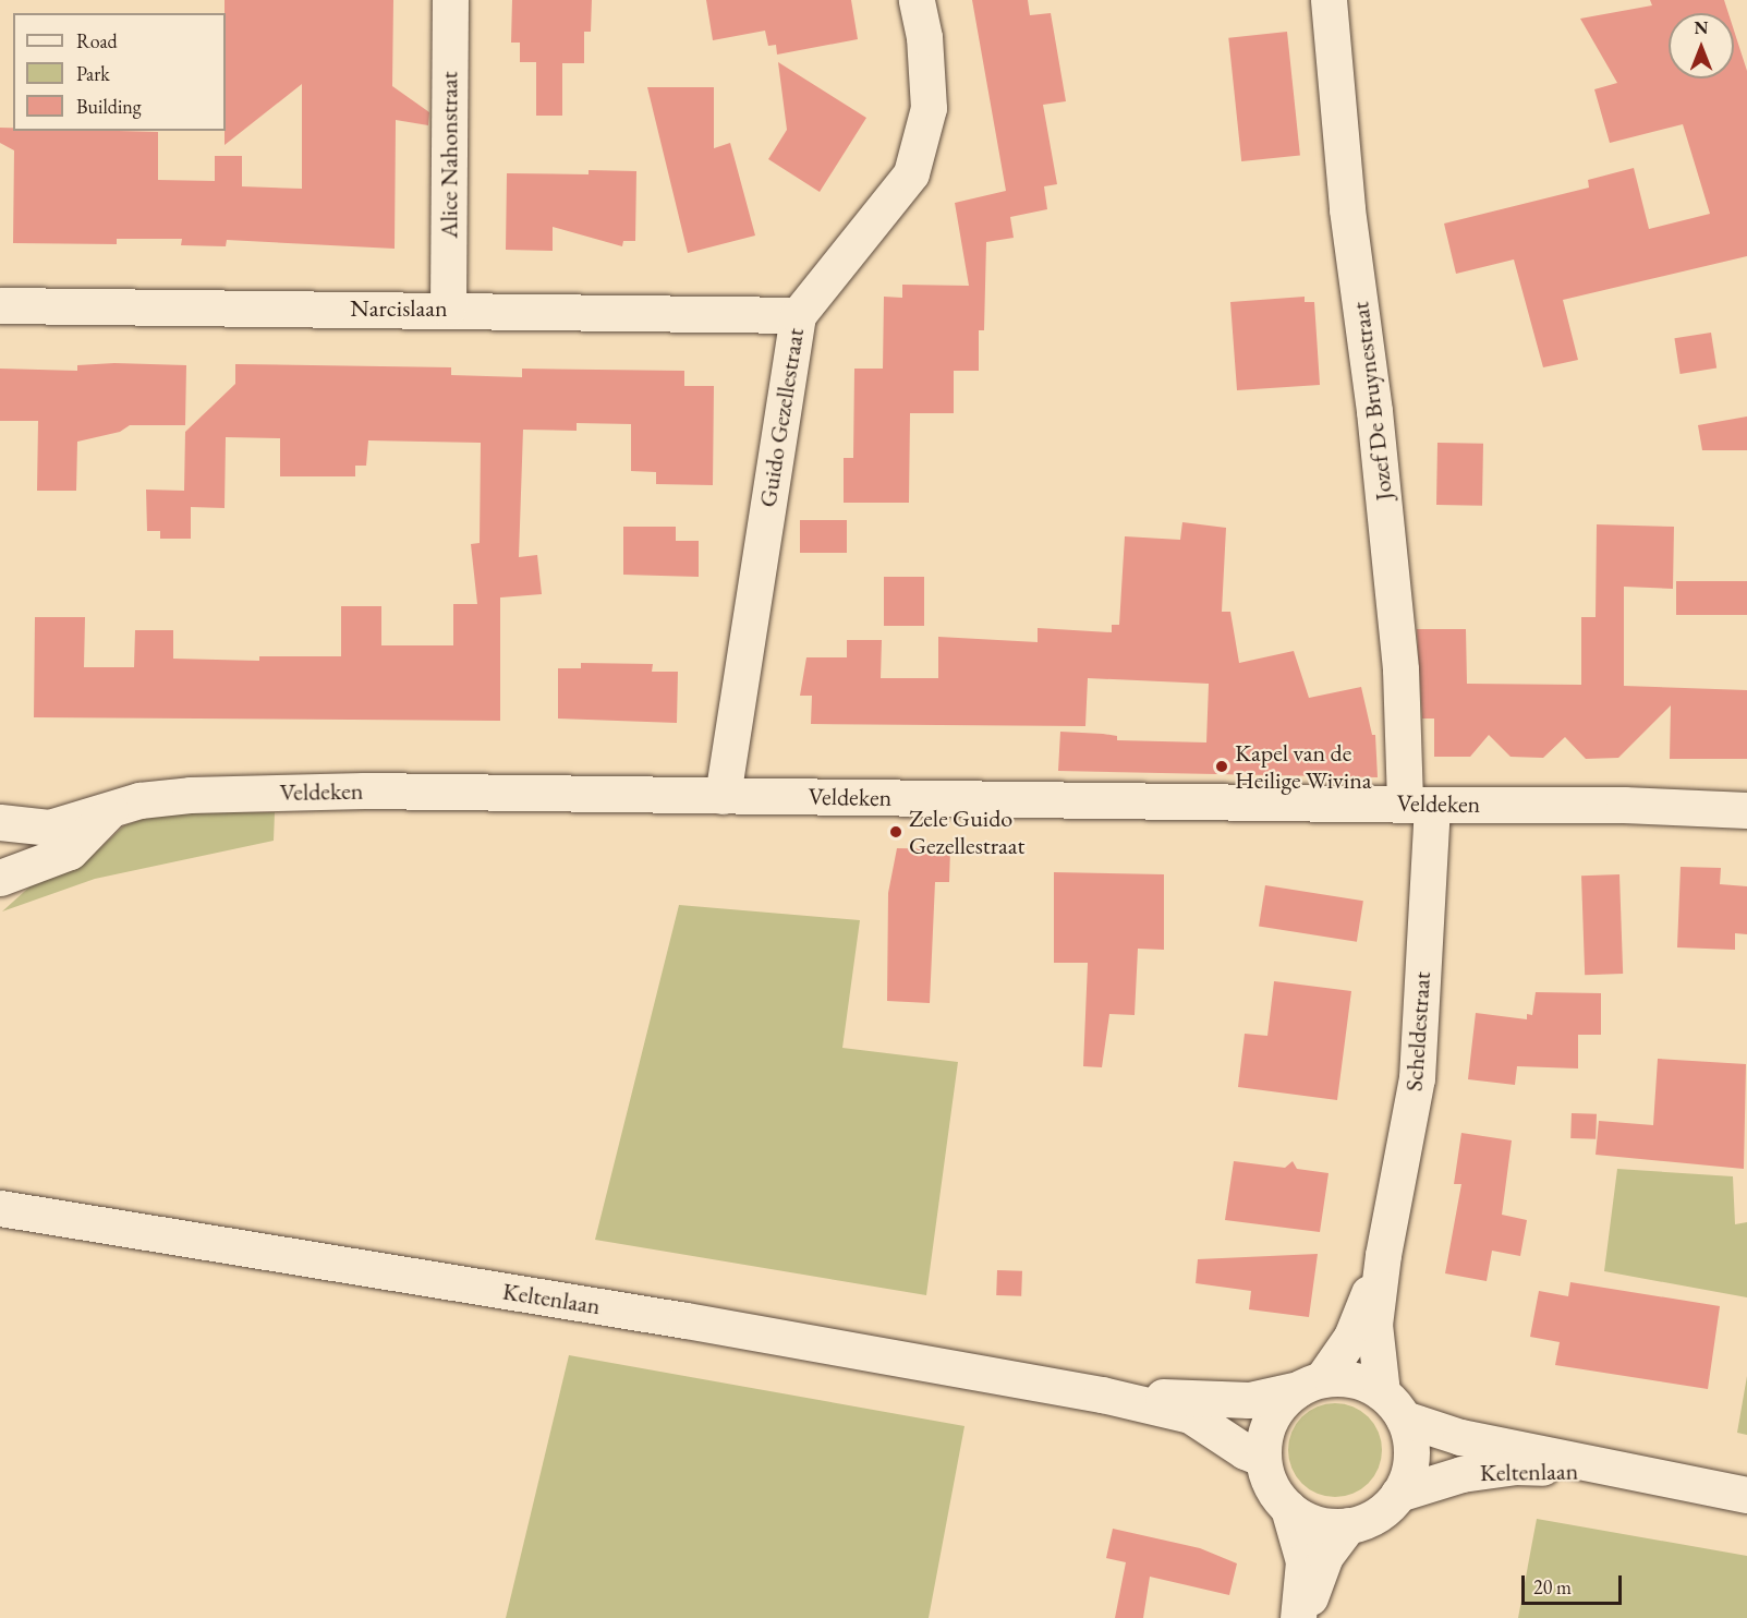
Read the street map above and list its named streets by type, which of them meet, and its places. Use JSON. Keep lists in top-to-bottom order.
{
  "streets": {
    "street": [
      "Alice Nahonstraat",
      "Narcislaan",
      "Jozef De Bruynestraat",
      "Guido Gezellestraat",
      "Veldeken",
      "Scheldestraat",
      "Keltenlaan"
    ]
  },
  "crossings": [
    ["Alice Nahonstraat", "Narcislaan"],
    ["Narcislaan", "Guido Gezellestraat"],
    ["Jozef De Bruynestraat", "Veldeken"],
    ["Jozef De Bruynestraat", "Scheldestraat"],
    ["Guido Gezellestraat", "Veldeken"],
    ["Veldeken", "Scheldestraat"],
    ["Scheldestraat", "Keltenlaan"]
  ],
  "places": ["Kapel van de Heilige Wivina", "Zele Guido Gezellestraat"],
  "legend": ["Road", "Park", "Building"],
  "scale_bar": "20 m",
  "north": "top"
}
